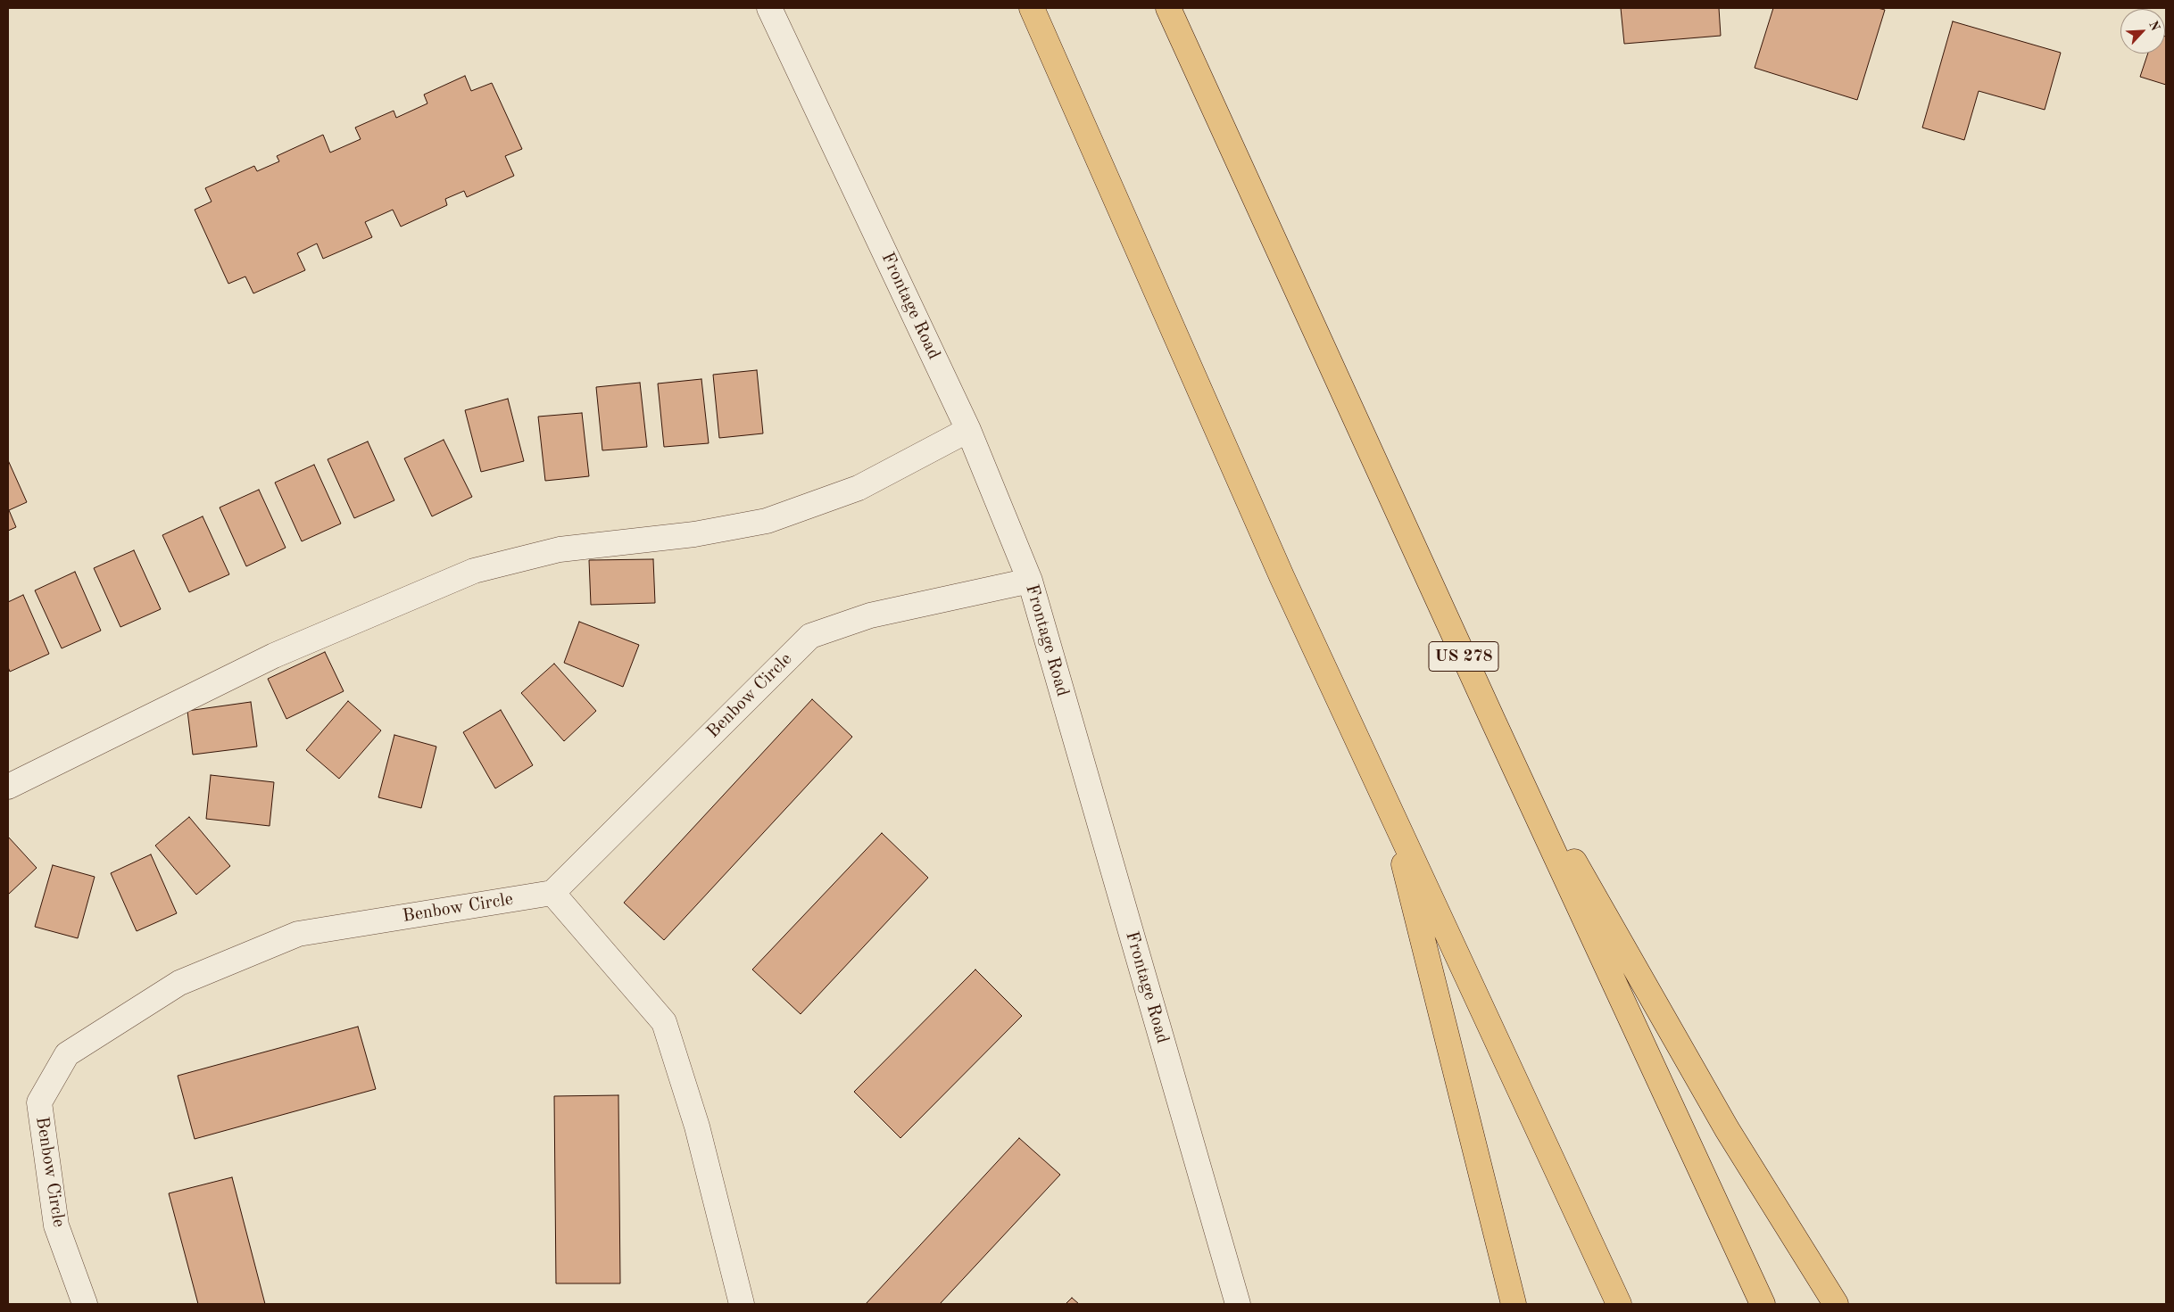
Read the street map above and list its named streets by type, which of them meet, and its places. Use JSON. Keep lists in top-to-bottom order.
{
  "streets": {
    "highway": ["US 278"],
    "street": ["Frontage Road", "Benbow Circle"]
  },
  "crossings": [
    ["Frontage Road", "Benbow Circle"]
  ],
  "north": "top right"
}
